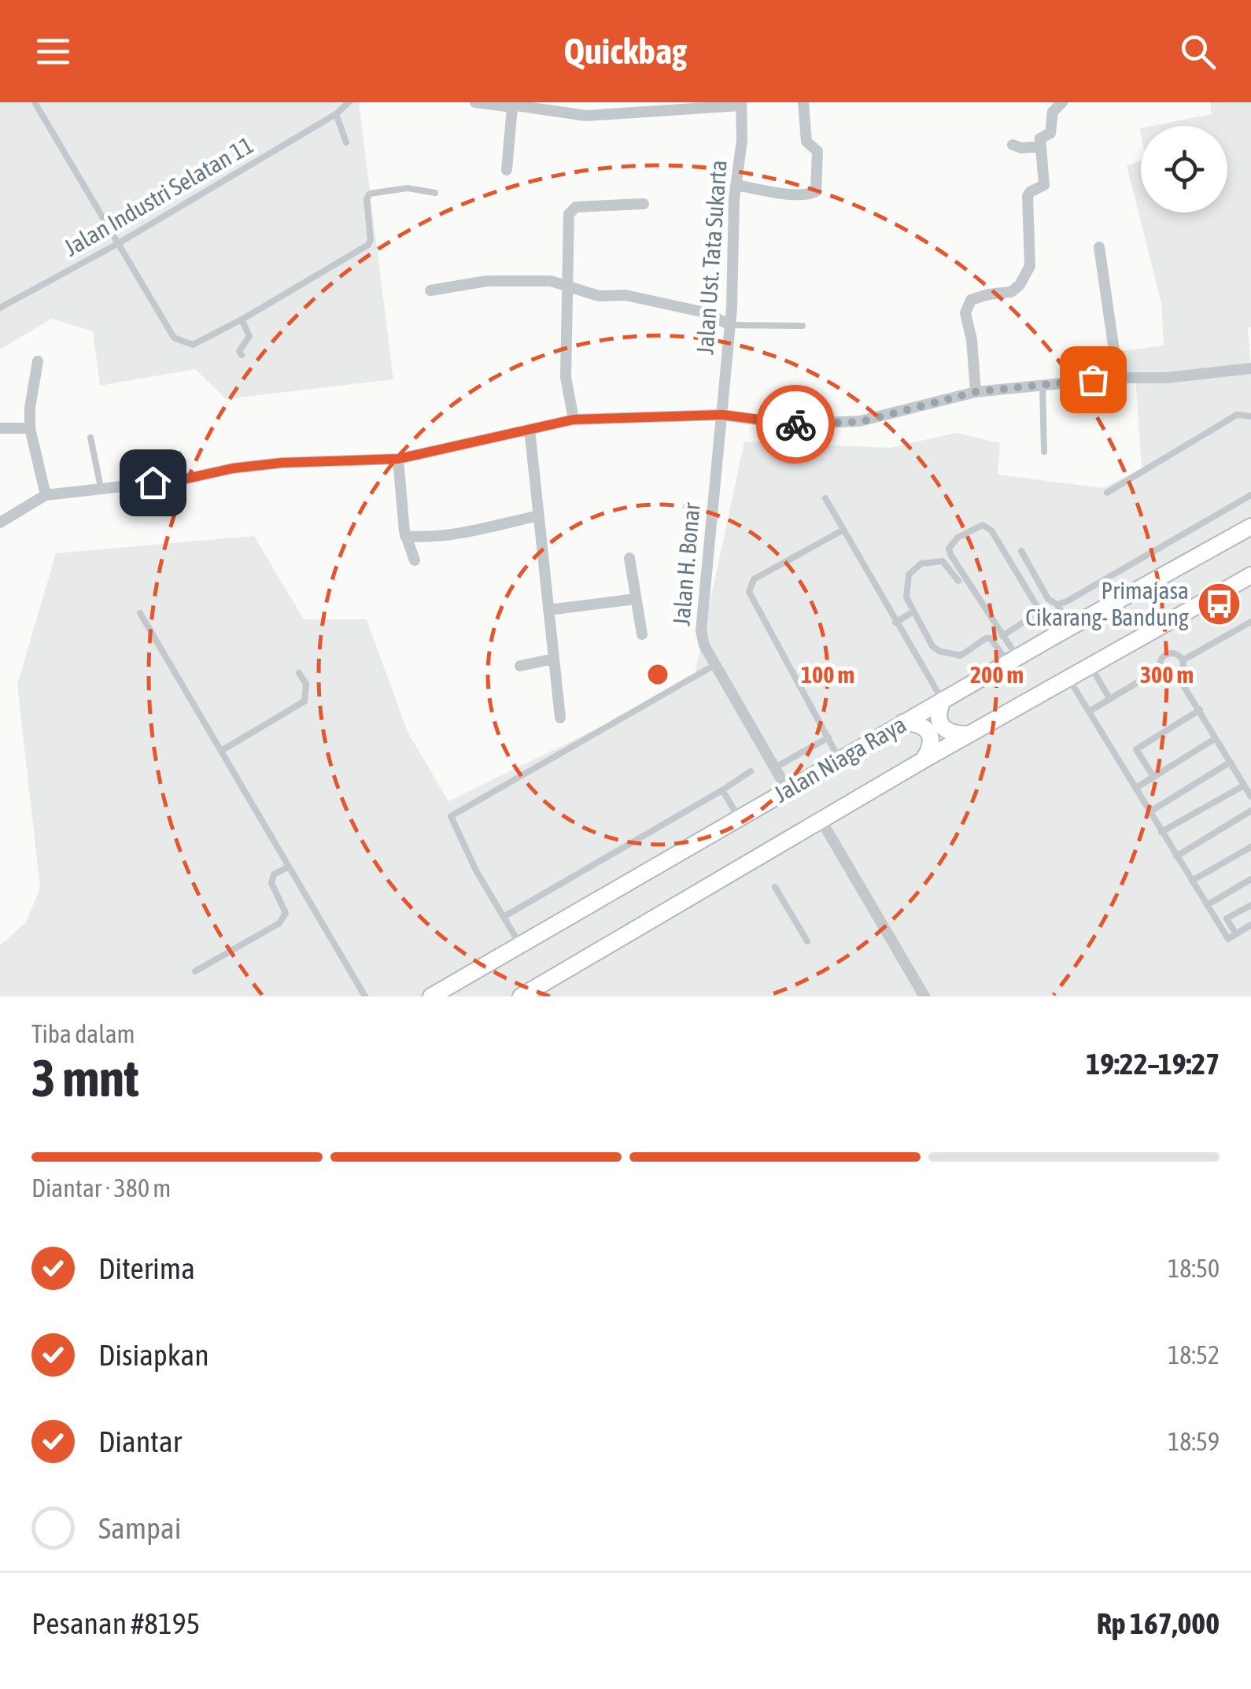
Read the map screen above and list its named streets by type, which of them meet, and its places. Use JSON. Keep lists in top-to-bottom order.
{
  "streets": {
    "main road": ["Jalan Niaga Raya"],
    "street": ["Jalan Ust. Tata Sukarta", "Jalan H. Bonar"],
    "lane": ["Jalan Industri Selatan 11"]
  },
  "crossings": [
    ["Jalan Ust. Tata Sukarta", "Jalan H. Bonar"],
    ["Jalan H. Bonar", "Jalan Niaga Raya"]
  ],
  "places": {
    "bus stop": ["Primajasa Cikarang- Bandung"]
  },
  "page": {
    "header": "Quickbag",
    "heading": ["3 mnt", "Tiba dalam", "19:22–19:27"],
    "panel": ["Pesanan #8195", "Rp 167,000"],
    "bar": "Diantar · 380 m",
    "list": [
      ["Diterima", "18:50"],
      ["Disiapkan", "18:52"],
      ["Diantar", "18:59"],
      "Sampai"
    ]
  },
  "rings": ["100 m", "200 m", "300 m"]
}
